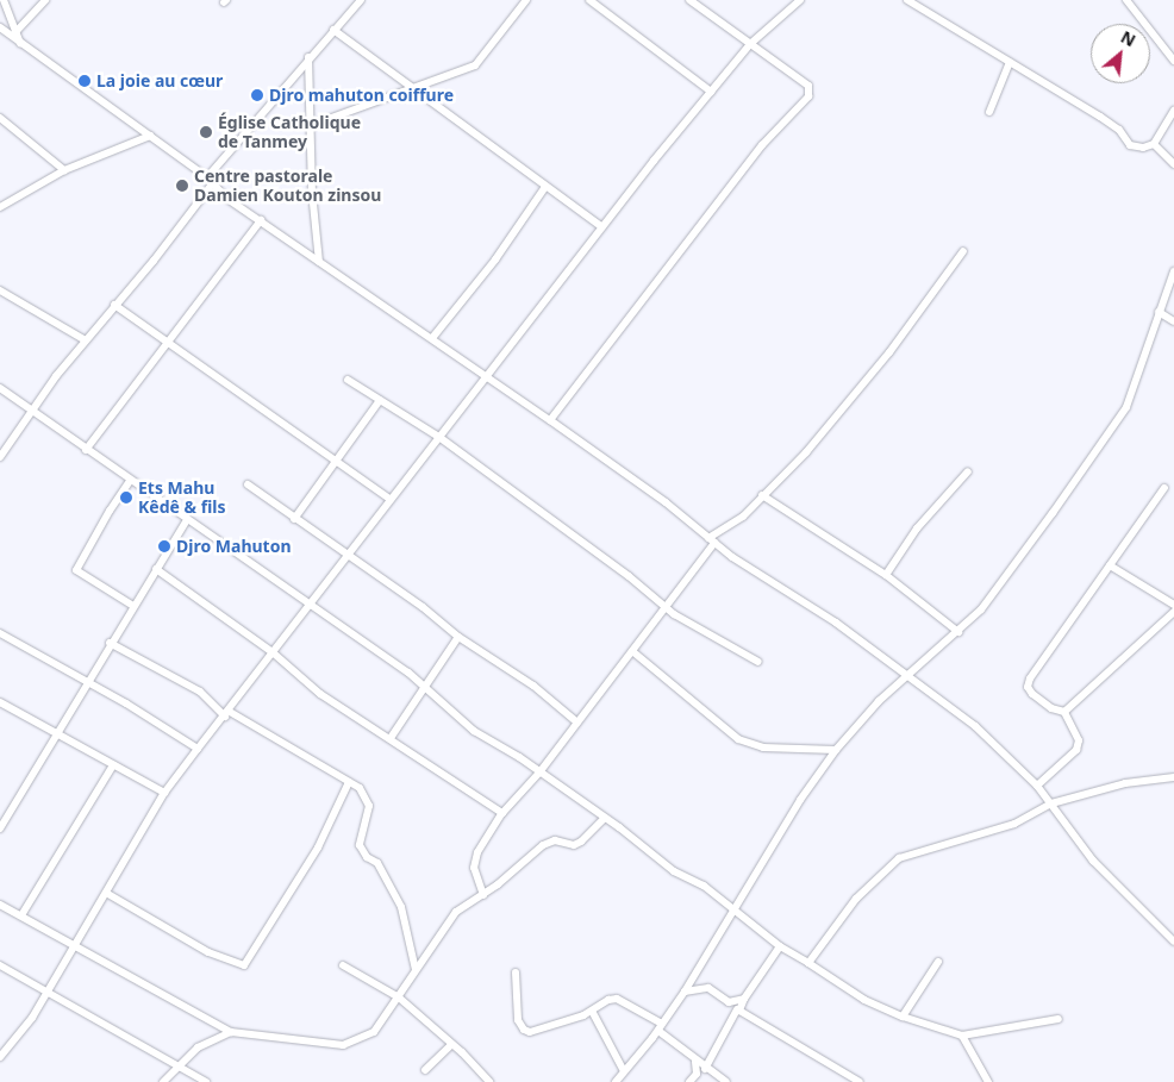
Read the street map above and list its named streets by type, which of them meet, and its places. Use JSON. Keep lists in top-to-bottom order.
{
  "places": [
    "La joie au cœur",
    "Djro mahuton coiffure",
    "Église Catholique de Tanmey",
    "Centre pastorale Damien Kouton zinsou",
    "Ets Mahu Kêdê & fils",
    "Djro Mahuton"
  ],
  "north": "top right"
}
